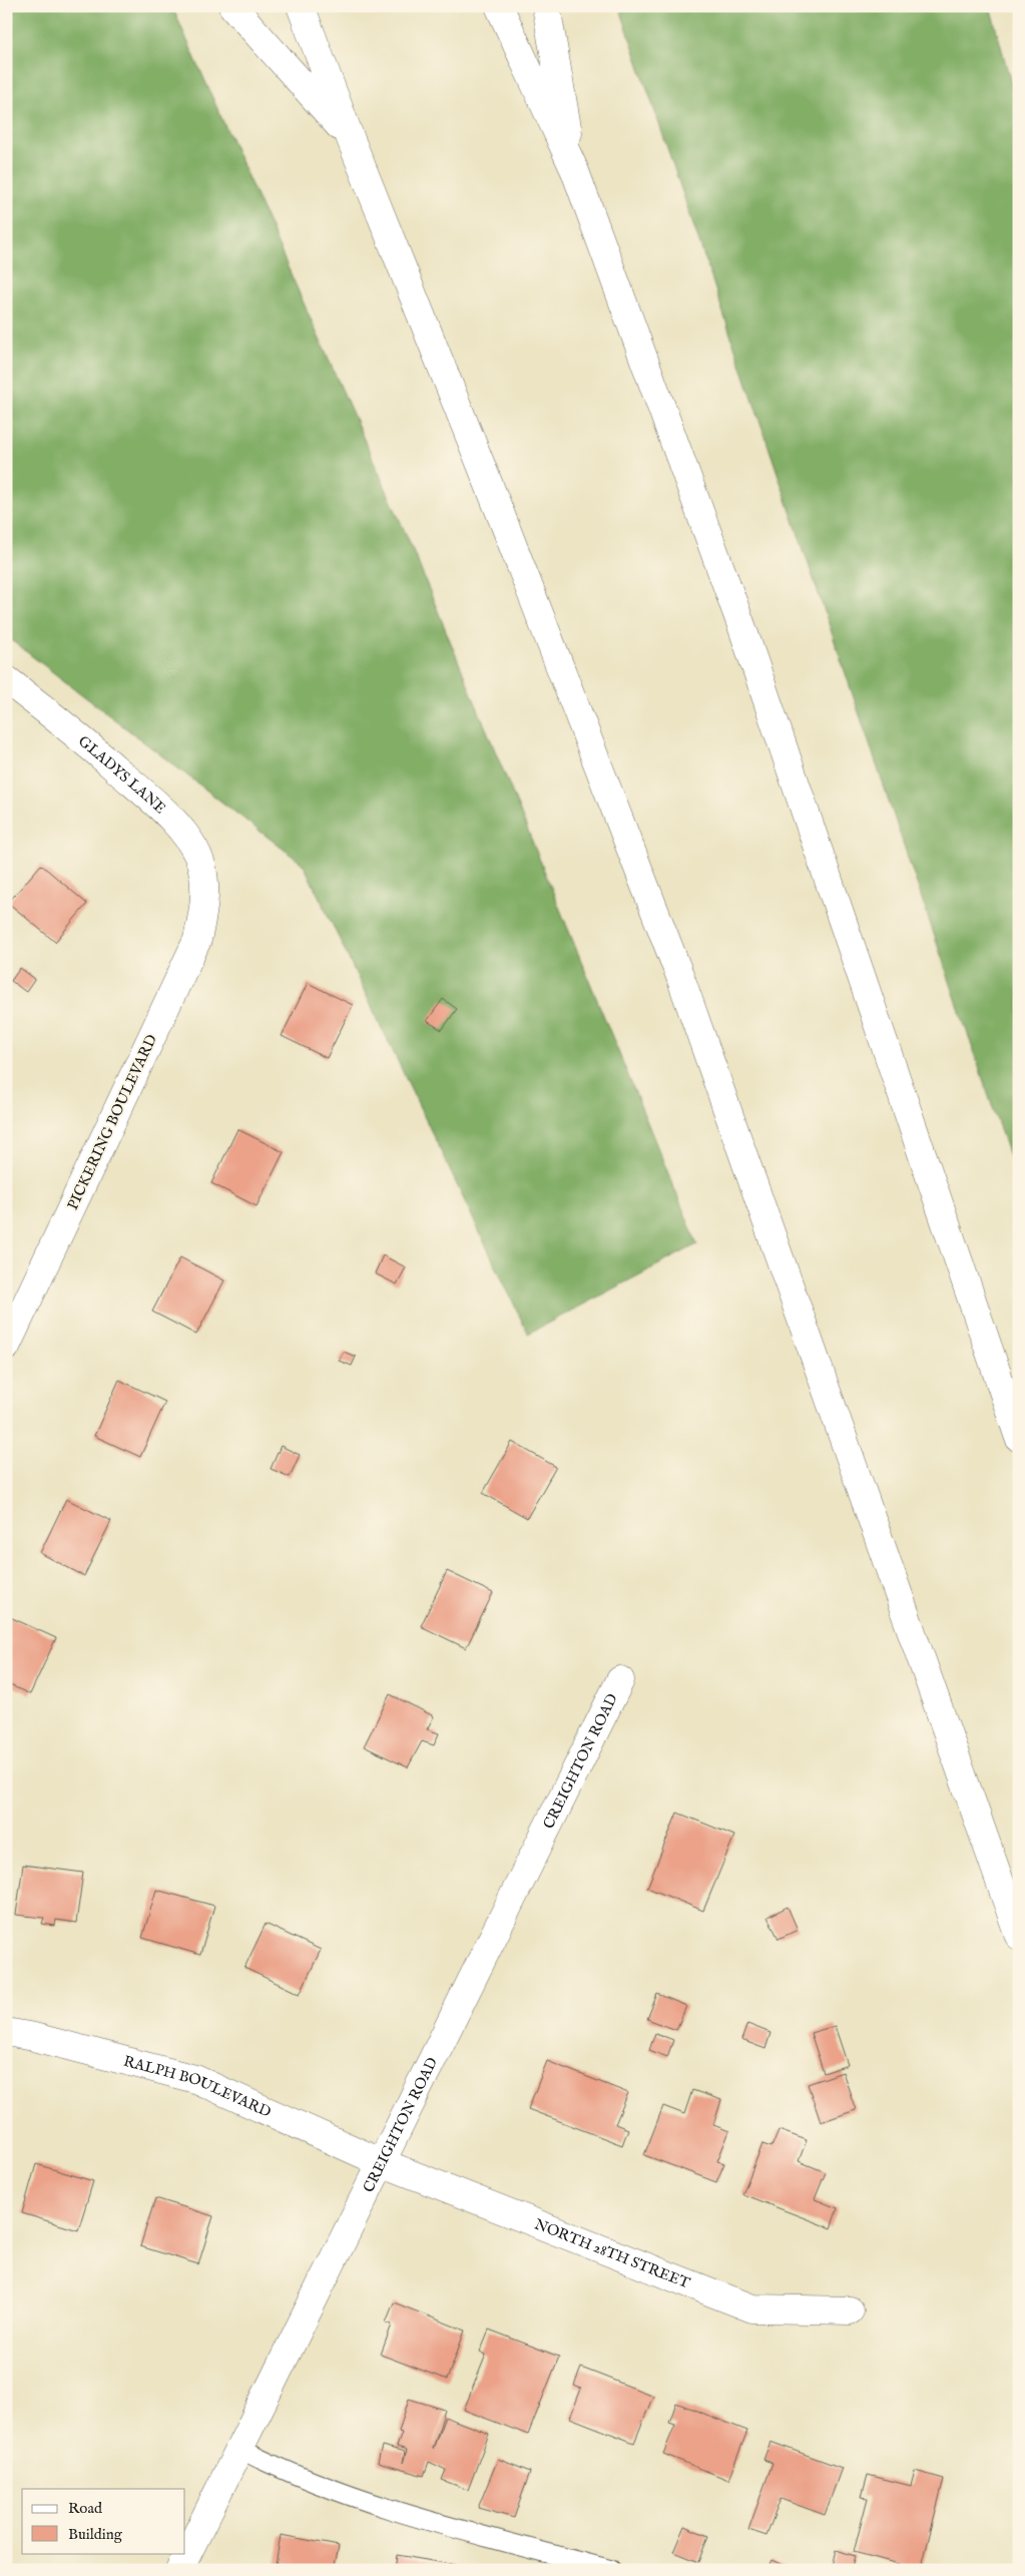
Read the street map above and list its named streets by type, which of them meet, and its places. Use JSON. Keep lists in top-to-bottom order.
{
  "streets": {
    "main road": [
      "GLADYS LANE",
      "PICKERING BOULEVARD",
      "CREIGHTON ROAD",
      "RALPH BOULEVARD",
      "NORTH 28TH STREET"
    ]
  },
  "crossings": [
    ["GLADYS LANE", "PICKERING BOULEVARD"],
    ["CREIGHTON ROAD", "RALPH BOULEVARD"],
    ["CREIGHTON ROAD", "NORTH 28TH STREET"],
    ["RALPH BOULEVARD", "NORTH 28TH STREET"]
  ],
  "legend": ["Road", "Building"]
}
